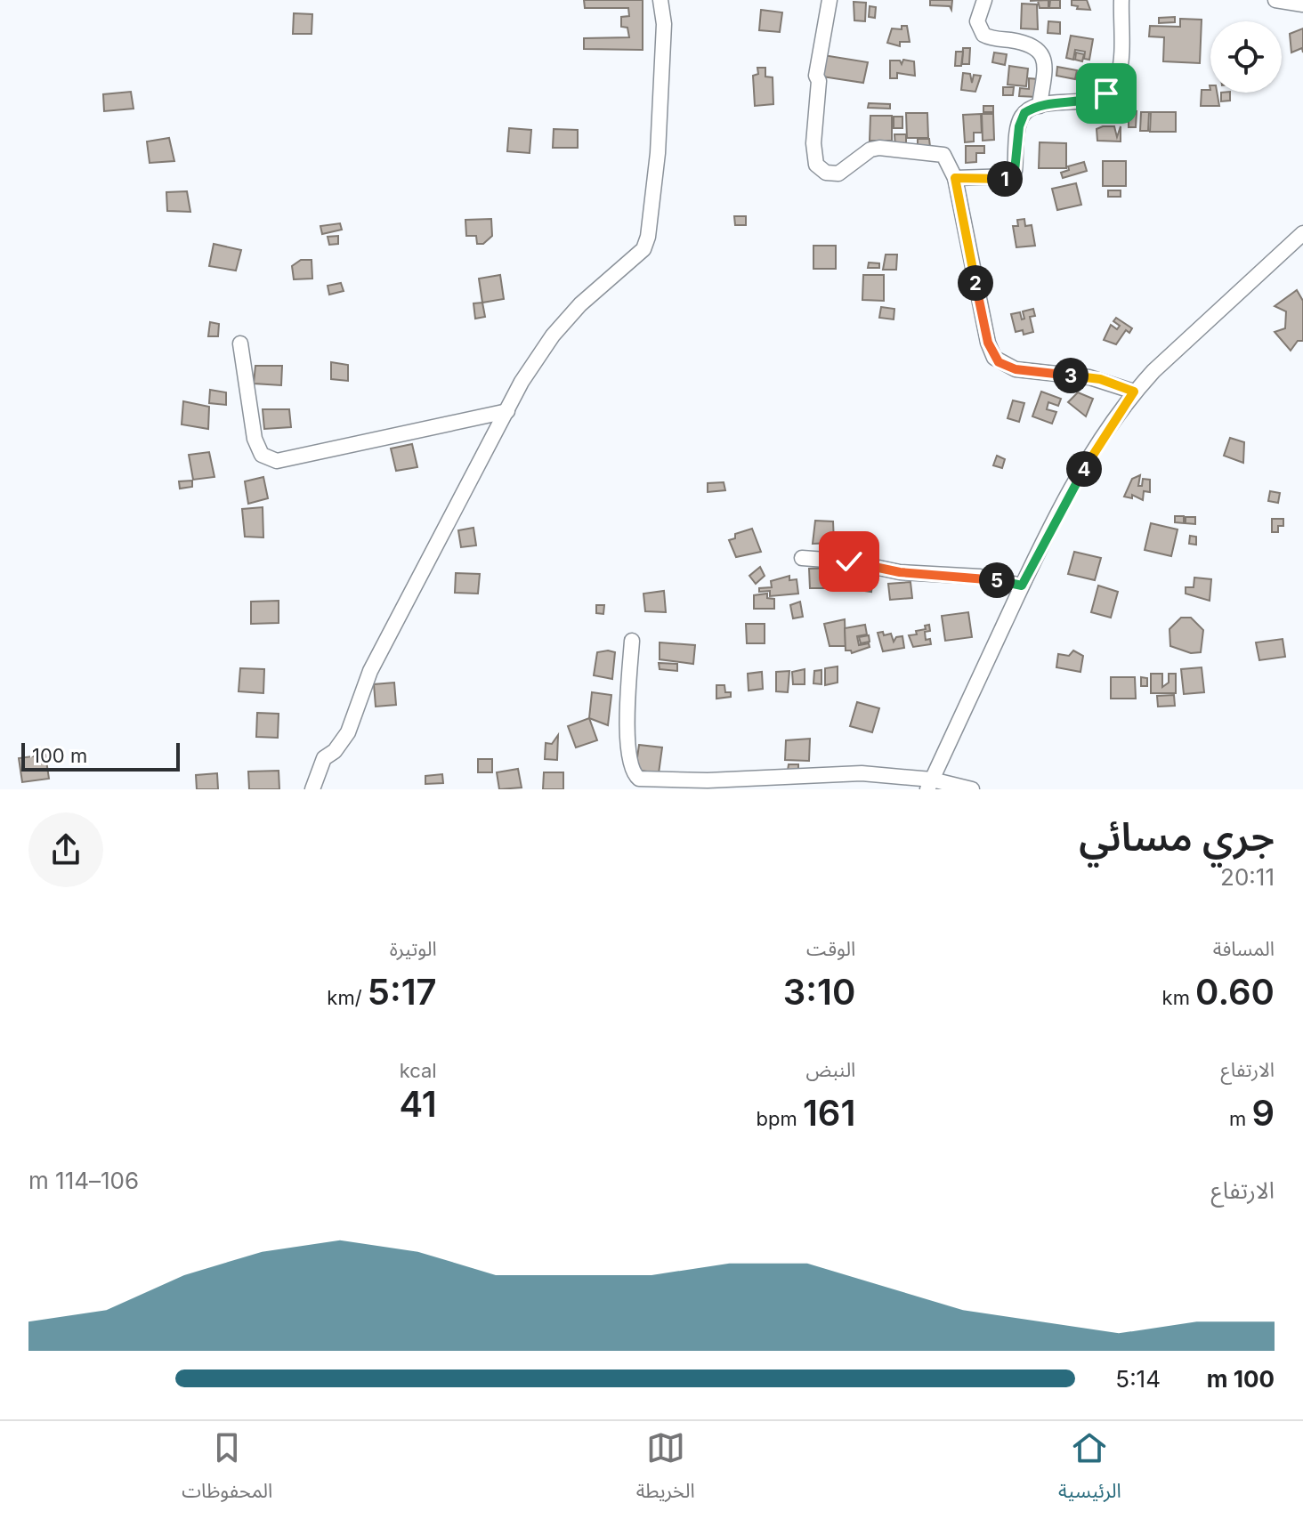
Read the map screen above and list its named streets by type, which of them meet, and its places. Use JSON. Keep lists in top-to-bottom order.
{
  "scale_bar": "100 m",
  "page": {
    "pins": [
      "1",
      "2",
      "3",
      "4",
      "5"
    ],
    "scale": "100 m",
    "heading": ["جري مسائي", "20:11"],
    "stats": [
      ["المسافة", "0.60 km"],
      ["الوقت", "3:10"],
      ["الوتيرة", "5:17 /km"],
      ["الارتفاع", "9 m"],
      ["النبض", "161 bpm"],
      ["kcal", "41"]
    ],
    "chart": ["الارتفاع", "106–114 m"],
    "list": [
      {
        "name": "100 m",
        "note": "5:14"
      }
    ],
    "tabs": ["الرئيسية", "الخريطة", "المحفوظات"]
  }
}
